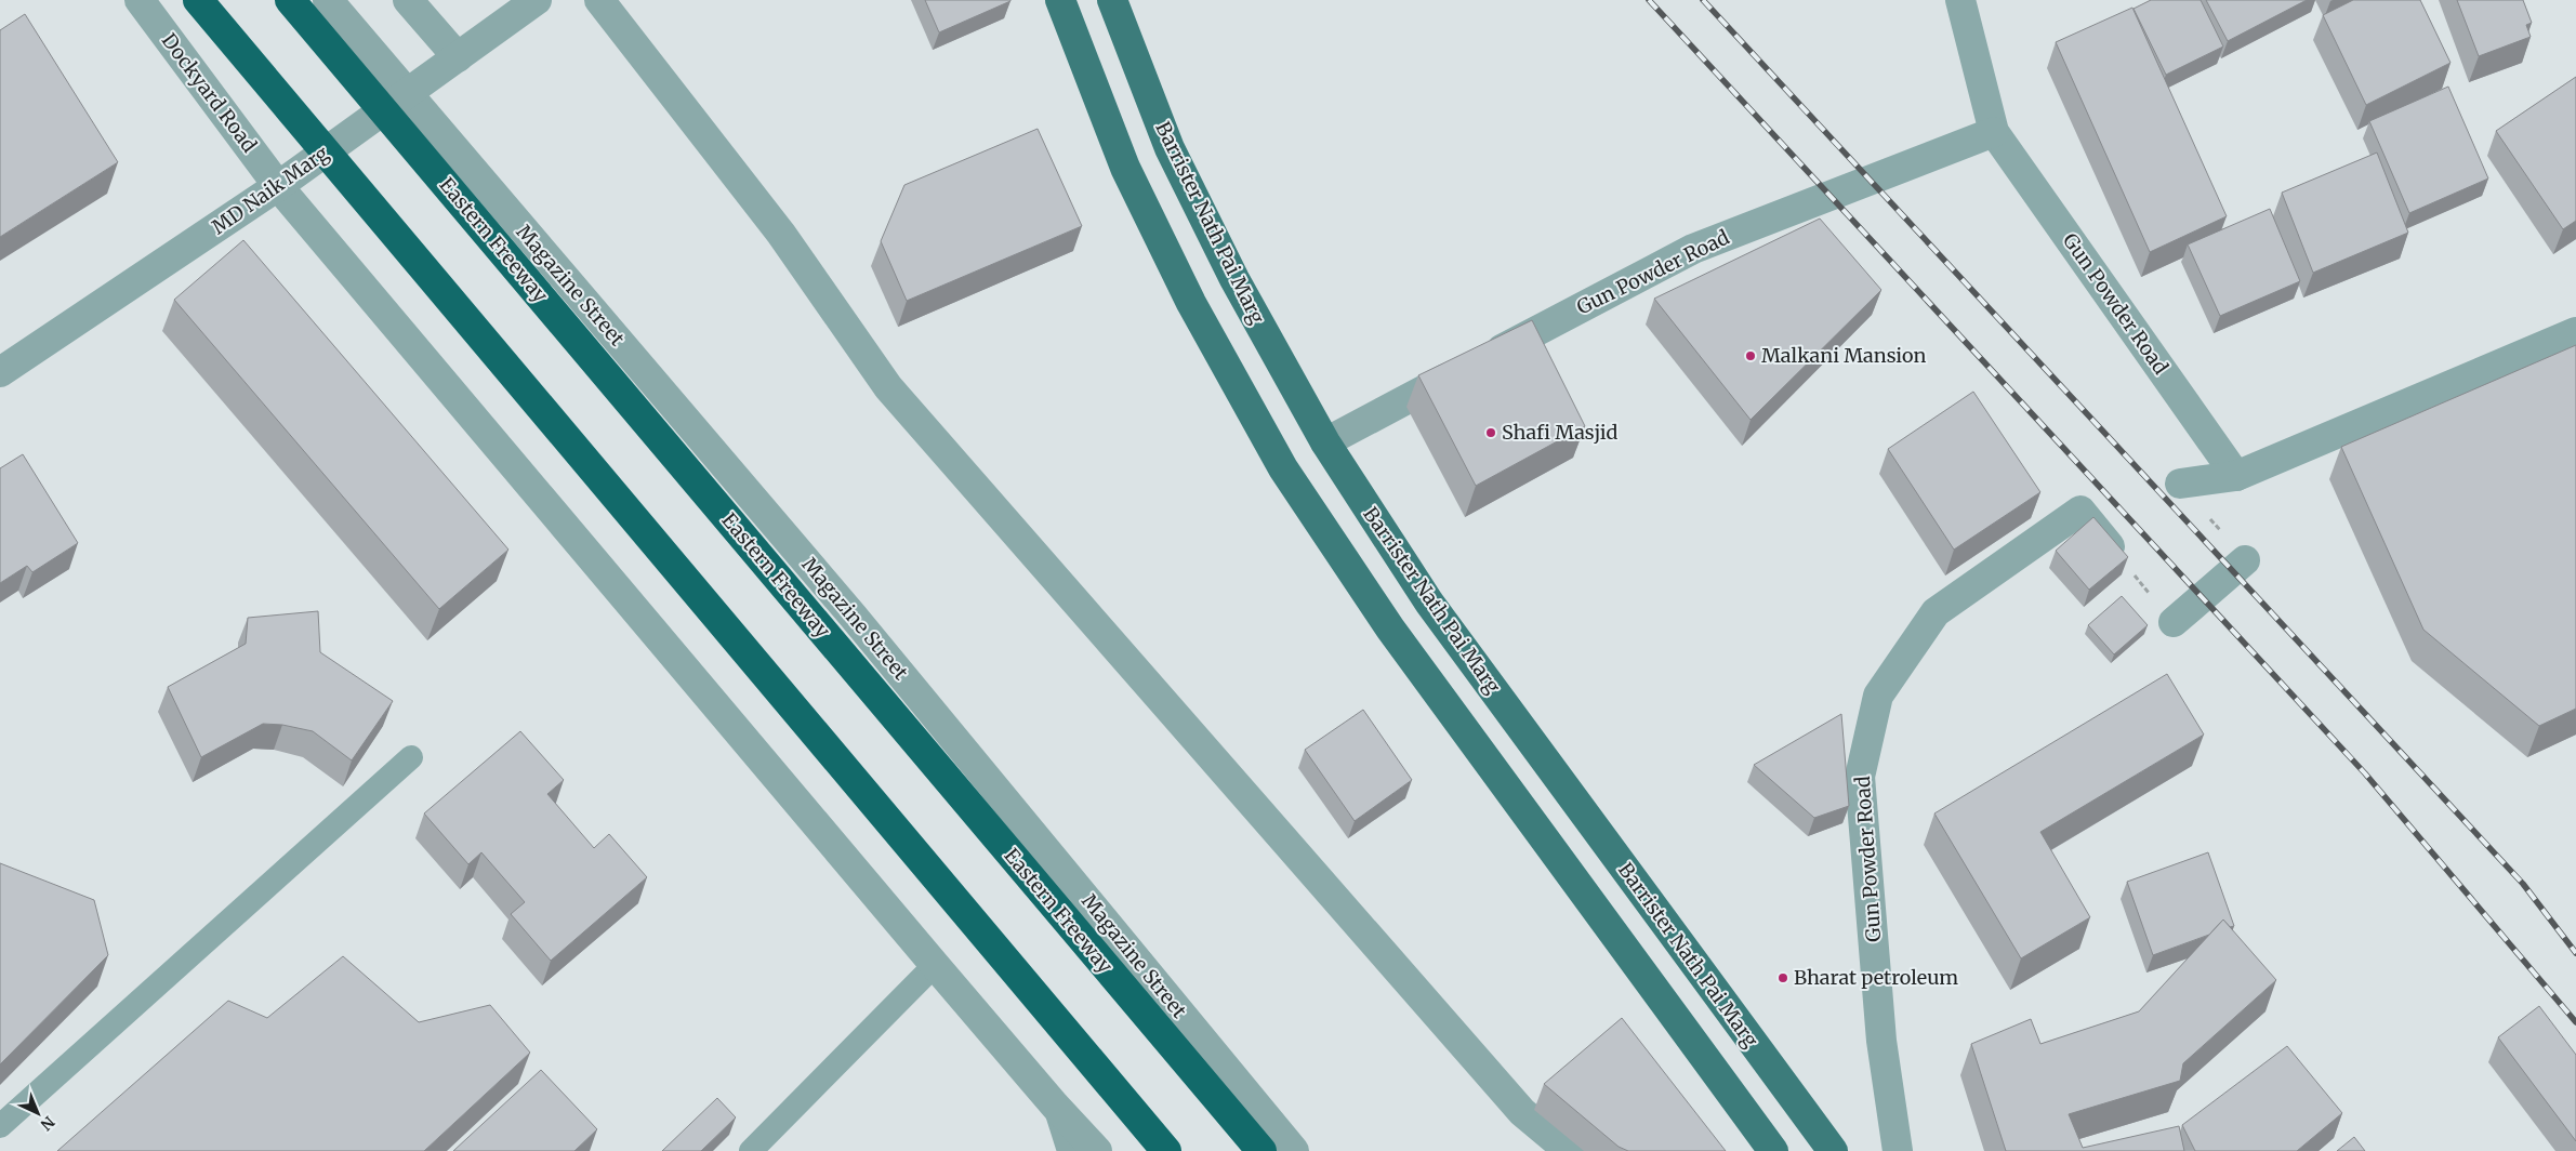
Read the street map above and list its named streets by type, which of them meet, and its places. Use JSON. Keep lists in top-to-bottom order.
{
  "streets": {
    "highway": ["Eastern Freeway"],
    "main road": ["Barrister Nath Pai Marg"],
    "street": [
      "Dockyard Road",
      "MD Naik Marg",
      "Gun Powder Road",
      "Magazine Street"
    ]
  },
  "crossings": [
    ["Dockyard Road", "MD Naik Marg"],
    ["MD Naik Marg", "Magazine Street"],
    ["Barrister Nath Pai Marg", "Gun Powder Road"]
  ],
  "places": ["Malkani Mansion", "Shafi Masjid", "Bharat petroleum"],
  "north": "bottom right"
}
